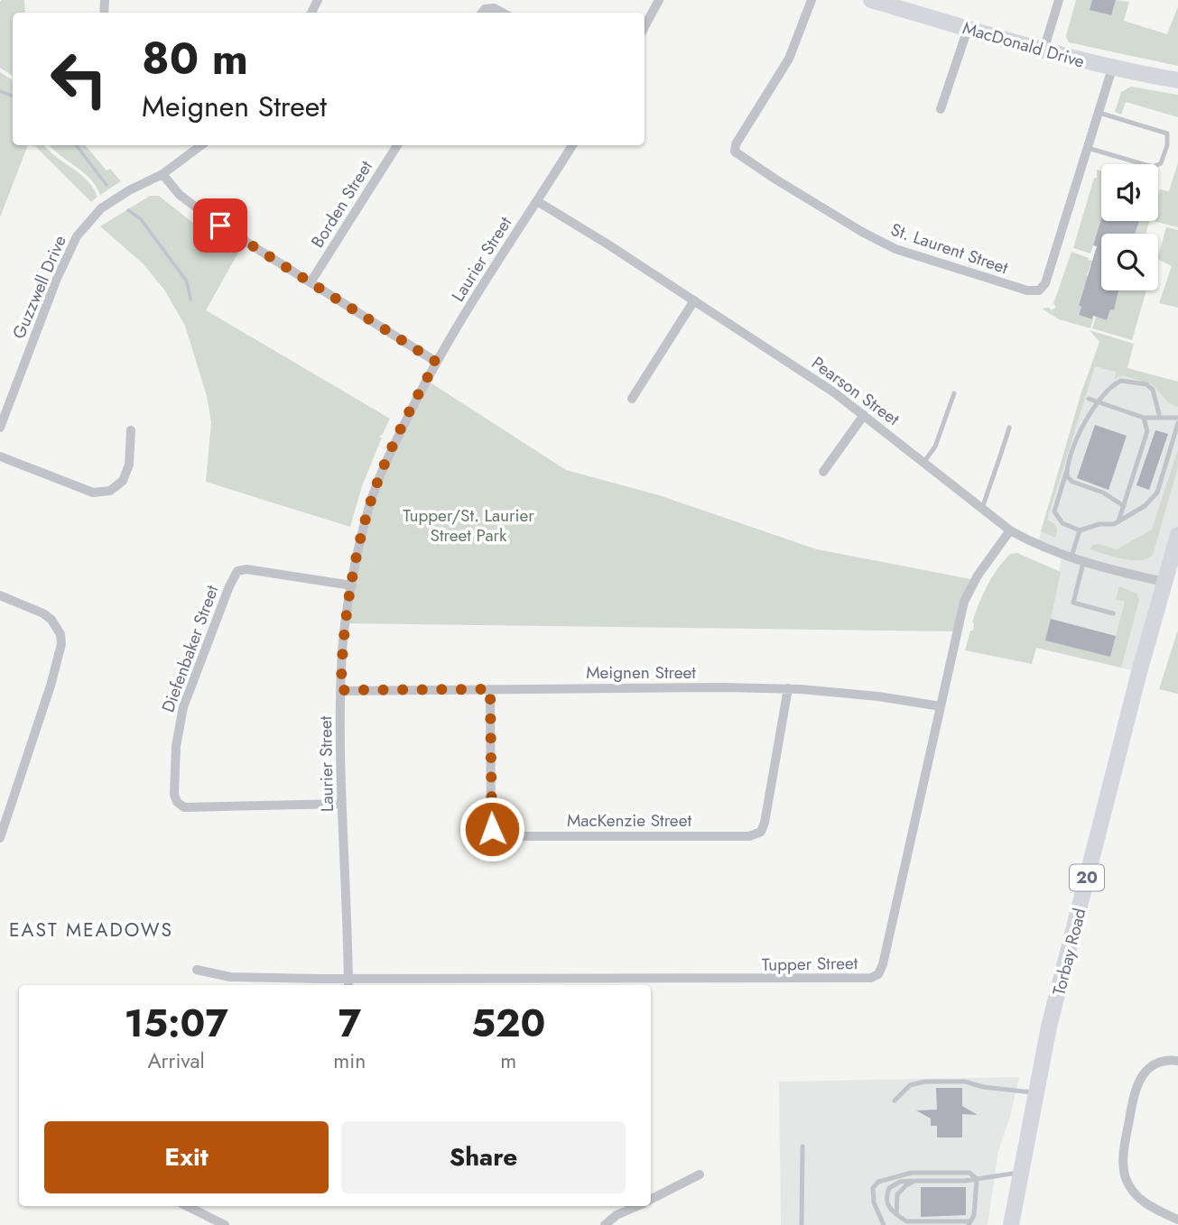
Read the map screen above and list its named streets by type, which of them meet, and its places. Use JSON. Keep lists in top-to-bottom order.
{
  "streets": {
    "main road": ["MacDonald Drive", "20", "Torbay Road"],
    "street": [
      "Borden Street",
      "St. Laurent Street",
      "Laurier Street",
      "Guzzwell Drive",
      "Pearson Street",
      "Diefenbaker Street",
      "Meignen Street",
      "MacKenzie Street",
      "Tupper Street"
    ]
  },
  "crossings": [
    ["MacDonald Drive", "St. Laurent Street"],
    ["Laurier Street", "Pearson Street"],
    ["Laurier Street", "Diefenbaker Street"],
    ["Laurier Street", "Meignen Street"],
    ["Laurier Street", "Tupper Street"],
    ["Pearson Street", "Torbay Road"],
    ["Pearson Street", "Tupper Street"],
    ["Meignen Street", "MacKenzie Street"],
    ["Meignen Street", "Tupper Street"]
  ],
  "districts": ["EAST MEADOWS"],
  "parks": ["Tupper/St. Laurier Street Park"],
  "page": {
    "turn": ["80 m", "Meignen Street"],
    "eta": [
      "15:07",
      "Arrival",
      "7",
      "min",
      "520",
      "m"
    ],
    "buttons": ["Exit", "Share"]
  }
}
